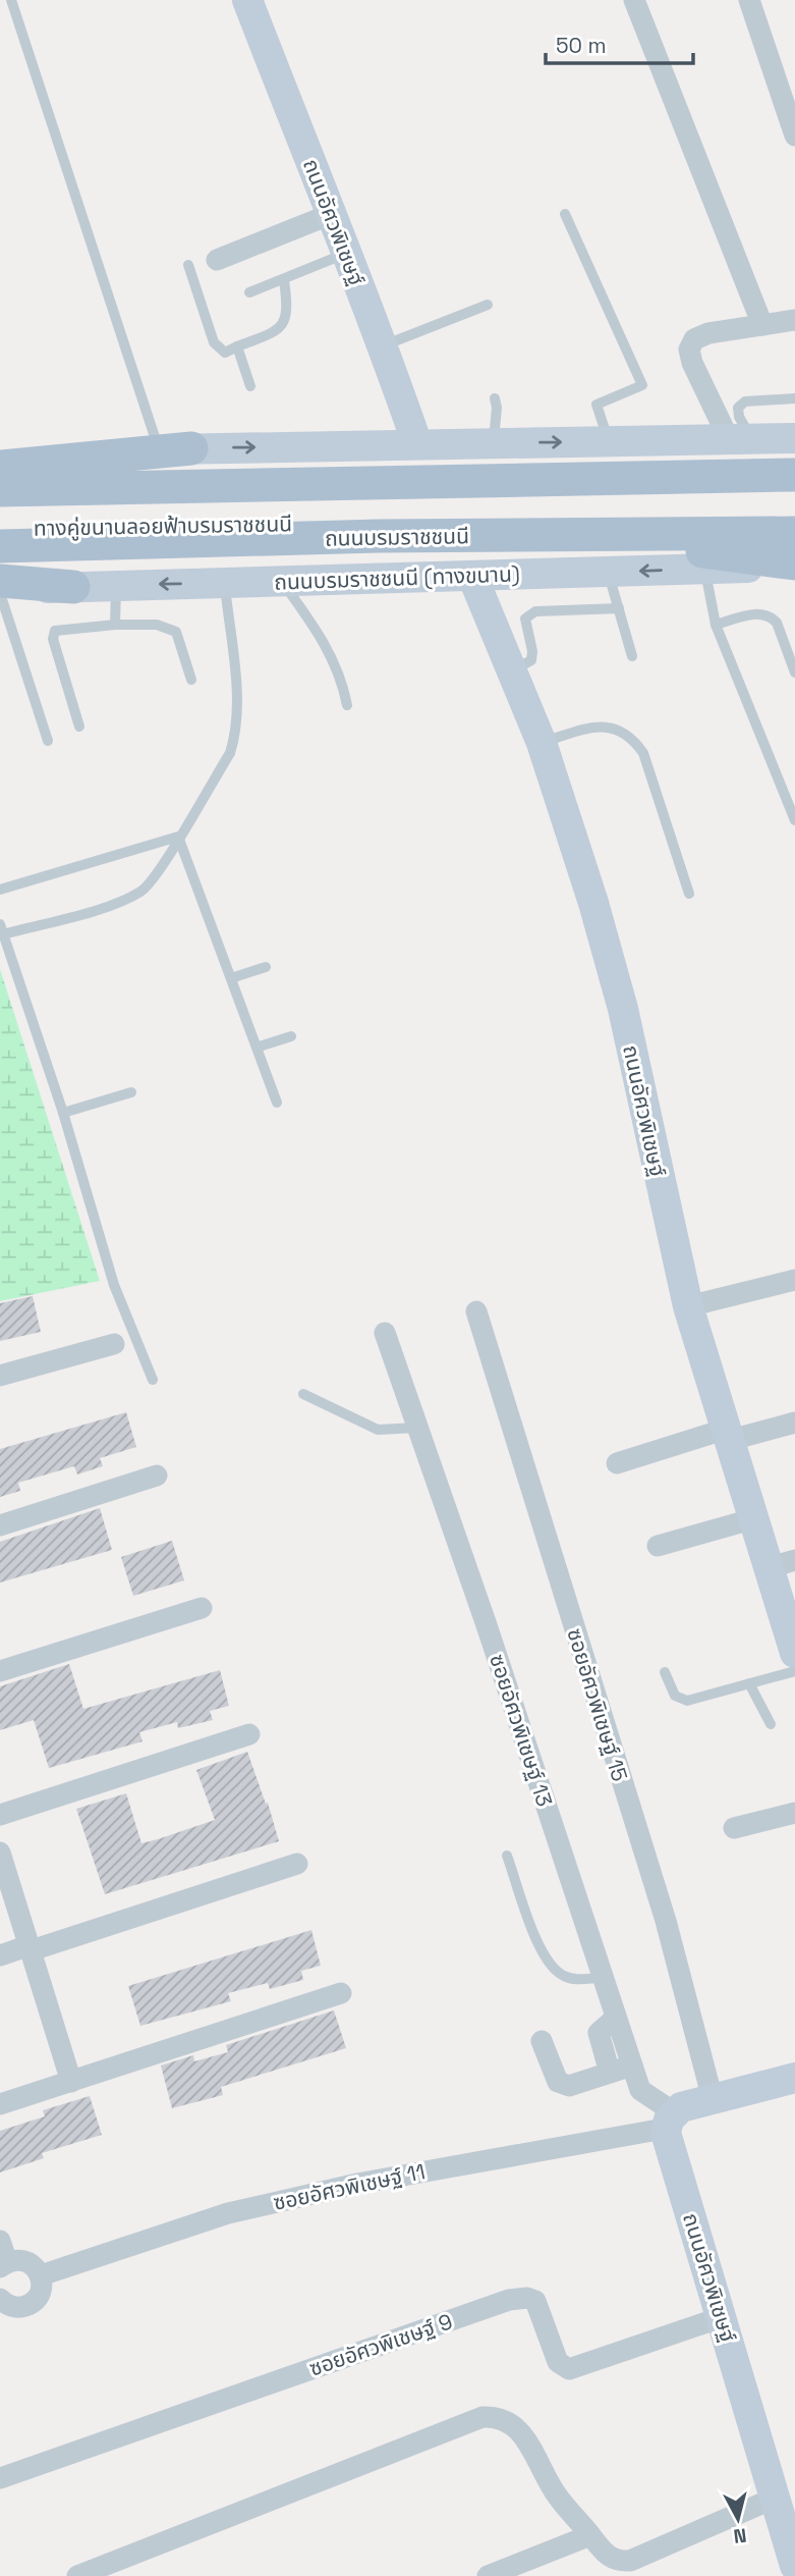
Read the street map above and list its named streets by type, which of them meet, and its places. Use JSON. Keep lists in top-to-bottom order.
{
  "streets": {
    "main road": ["ทางคู่ขนานลอยฟ้าบรมราชชนนี", "ถนนบรมราชชนนี"],
    "street": [
      "ถนนอัศวพิเชษฐ์",
      "ถนนบรมราชชนนี (ทางขนาน)",
      "ซอยอัศวพิเชษฐ์ 15",
      "ซอยอัศวพิเชษฐ์ 13",
      "ซอยอัศวพิเชษฐ์ 11",
      "ซอยอัศวพิเชษฐ์ 9"
    ]
  },
  "crossings": [
    ["ถนนอัศวพิเชษฐ์", "ถนนบรมราชชนนี (ทางขนาน)"],
    ["ถนนอัศวพิเชษฐ์", "ซอยอัศวพิเชษฐ์ 13"],
    ["ถนนอัศวพิเชษฐ์", "ซอยอัศวพิเชษฐ์ 11"],
    ["ถนนอัศวพิเชษฐ์", "ซอยอัศวพิเชษฐ์ 9"],
    ["ซอยอัศวพิเชษฐ์ 13", "ซอยอัศวพิเชษฐ์ 11"]
  ],
  "scale_bar": "50 m",
  "north": "bottom"
}
